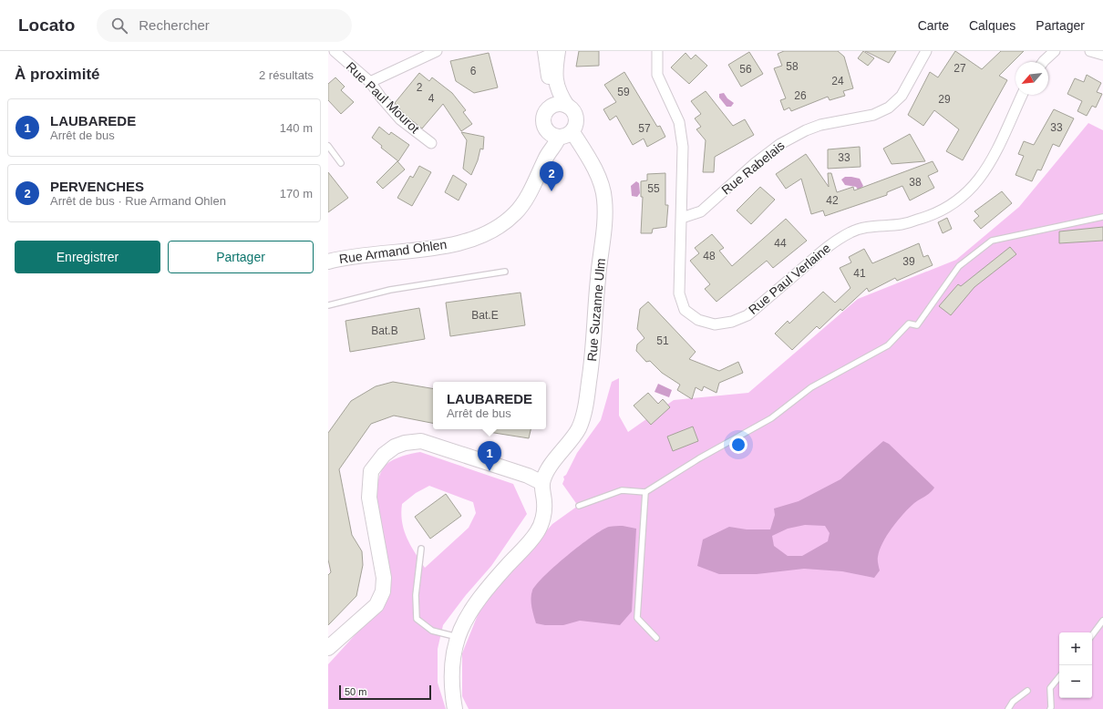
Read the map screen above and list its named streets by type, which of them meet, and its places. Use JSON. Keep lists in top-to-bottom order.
{
  "streets": {
    "main road": ["Rue Armand Ohlen", "Rue Suzanne Ulm"],
    "street": ["Rue Paul Mourot", "Rue Rabelais", "Rue Paul Verlaine"]
  },
  "crossings": [
    ["Rue Rabelais", "Rue Paul Verlaine"],
    ["Rue Armand Ohlen", "Rue Suzanne Ulm"]
  ],
  "house_numbers": [
    "58",
    "27",
    "56",
    "6",
    "24",
    "2",
    "59",
    "26",
    "4",
    "29",
    "33",
    "57",
    "33",
    "38",
    "55",
    "42",
    "44",
    "48",
    "39",
    "41",
    "Bat.E",
    "Bat.B",
    "51"
  ],
  "scale_bar": "50 m",
  "north": "bottom left",
  "page": {
    "header": "Locato",
    "search": "Rechercher",
    "nav": ["Carte", "Calques", "Partager"],
    "heading": ["À proximité", "2 résultats"],
    "list": [
      {
        "mark": "1",
        "name": "LAUBAREDE",
        "note": "Arrêt de bus",
        "value": "140 m"
      },
      {
        "mark": "2",
        "name": "PERVENCHES",
        "note": "Arrêt de bus · Rue Armand Ohlen",
        "value": "170 m"
      }
    ],
    "pins": ["2", "1"],
    "buttons": ["Enregistrer", "Partager"],
    "popup": ["LAUBAREDE", "Arrêt de bus"],
    "map_buttons": ["+", "−"],
    "scale": "50 m"
  }
}
